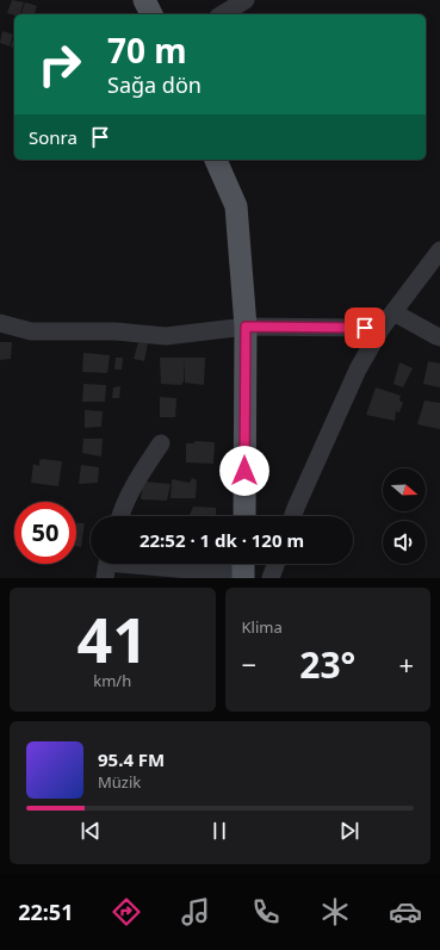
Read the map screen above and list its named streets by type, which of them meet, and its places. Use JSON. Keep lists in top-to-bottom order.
{
  "north": "right",
  "page": {
    "turn": ["70 m", "Sağa dön"],
    "then": "Sonra",
    "limit": "50",
    "trip": "22:52 · 1 dk · 120 m",
    "tile": [
      ["41", "km/h"],
      "Klima"
    ],
    "heat": ["−", "23°", "+"],
    "song": ["95.4 FM", "Müzik"],
    "tabs": "22:51"
  }
}
